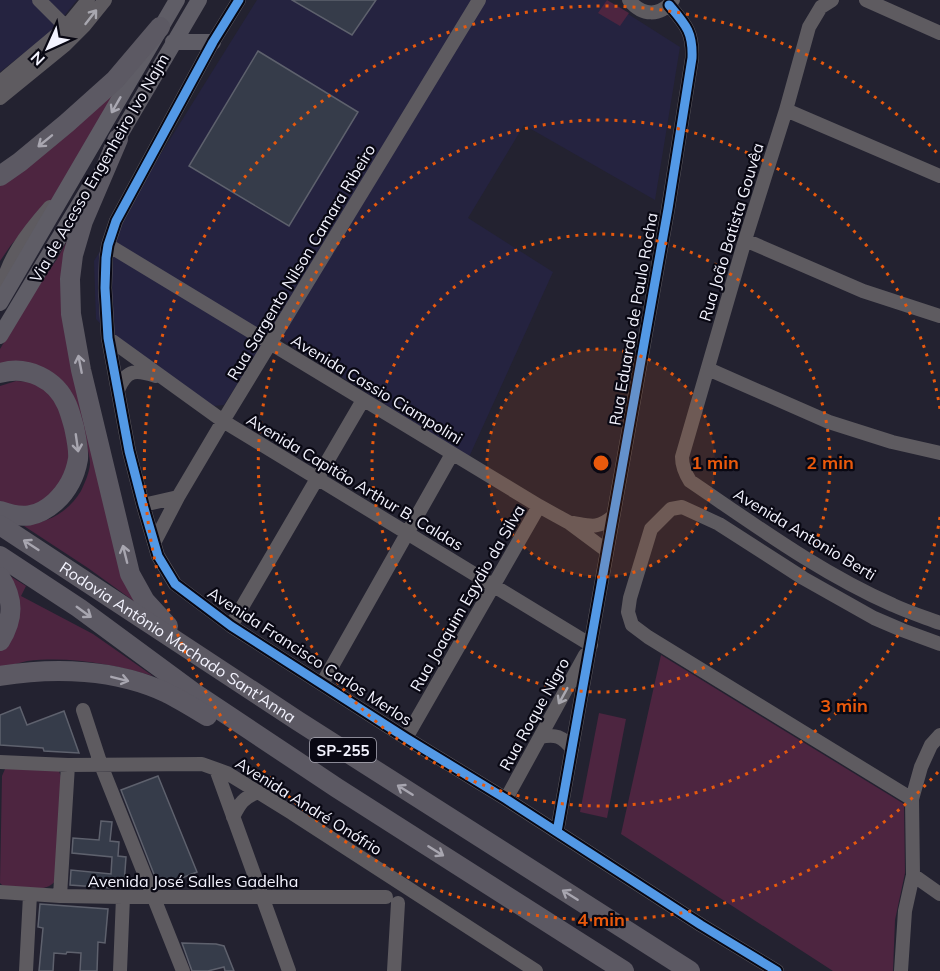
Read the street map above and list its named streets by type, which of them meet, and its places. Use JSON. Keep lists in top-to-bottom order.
{
  "streets": {
    "highway": ["Rodovia Antônio Machado Sant'Anna", "SP-255"],
    "main road": ["Via de Acesso Engenheiro Ivo Najm"],
    "street": [
      "Rua João Batista Gouvêa",
      "Rua Sargento Nilson Camara Ribeiro",
      "Rua Eduardo de Paulo Rocha",
      "Avenida Cassio Ciampolini",
      "Avenida Capitão Arthur B. Caldas",
      "Avenida Antonio Berti",
      "Rua Joaquim Egydio da Silva",
      "Avenida Francisco Carlos Merlos",
      "Rua Roque Nigro",
      "Avenida André Onófrio",
      "Avenida José Salles Gadelha"
    ]
  },
  "crossings": [
    ["Rua João Batista Gouvêa", "Avenida Antonio Berti"],
    ["Rua Sargento Nilson Camara Ribeiro", "Avenida Cassio Ciampolini"],
    ["Rua Sargento Nilson Camara Ribeiro", "Avenida Capitão Arthur B. Caldas"],
    ["Rua Sargento Nilson Camara Ribeiro", "Avenida Francisco Carlos Merlos"],
    ["Rua Eduardo de Paulo Rocha", "Avenida Capitão Arthur B. Caldas"],
    ["Rua Eduardo de Paulo Rocha", "Avenida Francisco Carlos Merlos"],
    ["Rua Eduardo de Paulo Rocha", "Rua Roque Nigro"],
    ["Avenida Cassio Ciampolini", "Rua Joaquim Egydio da Silva"],
    ["Avenida Cassio Ciampolini", "Avenida Francisco Carlos Merlos"],
    ["Avenida Capitão Arthur B. Caldas", "Rua Joaquim Egydio da Silva"],
    ["Avenida Capitão Arthur B. Caldas", "Avenida Francisco Carlos Merlos"],
    ["Avenida Capitão Arthur B. Caldas", "Rua Roque Nigro"],
    ["Rua Joaquim Egydio da Silva", "Avenida Francisco Carlos Merlos"],
    ["Avenida Francisco Carlos Merlos", "Rua Roque Nigro"]
  ],
  "one_way": ["Rua Roque Nigro"],
  "north": "bottom left",
  "rings": [
    "1 min",
    "2 min",
    "3 min",
    "4 min"
  ]
}
